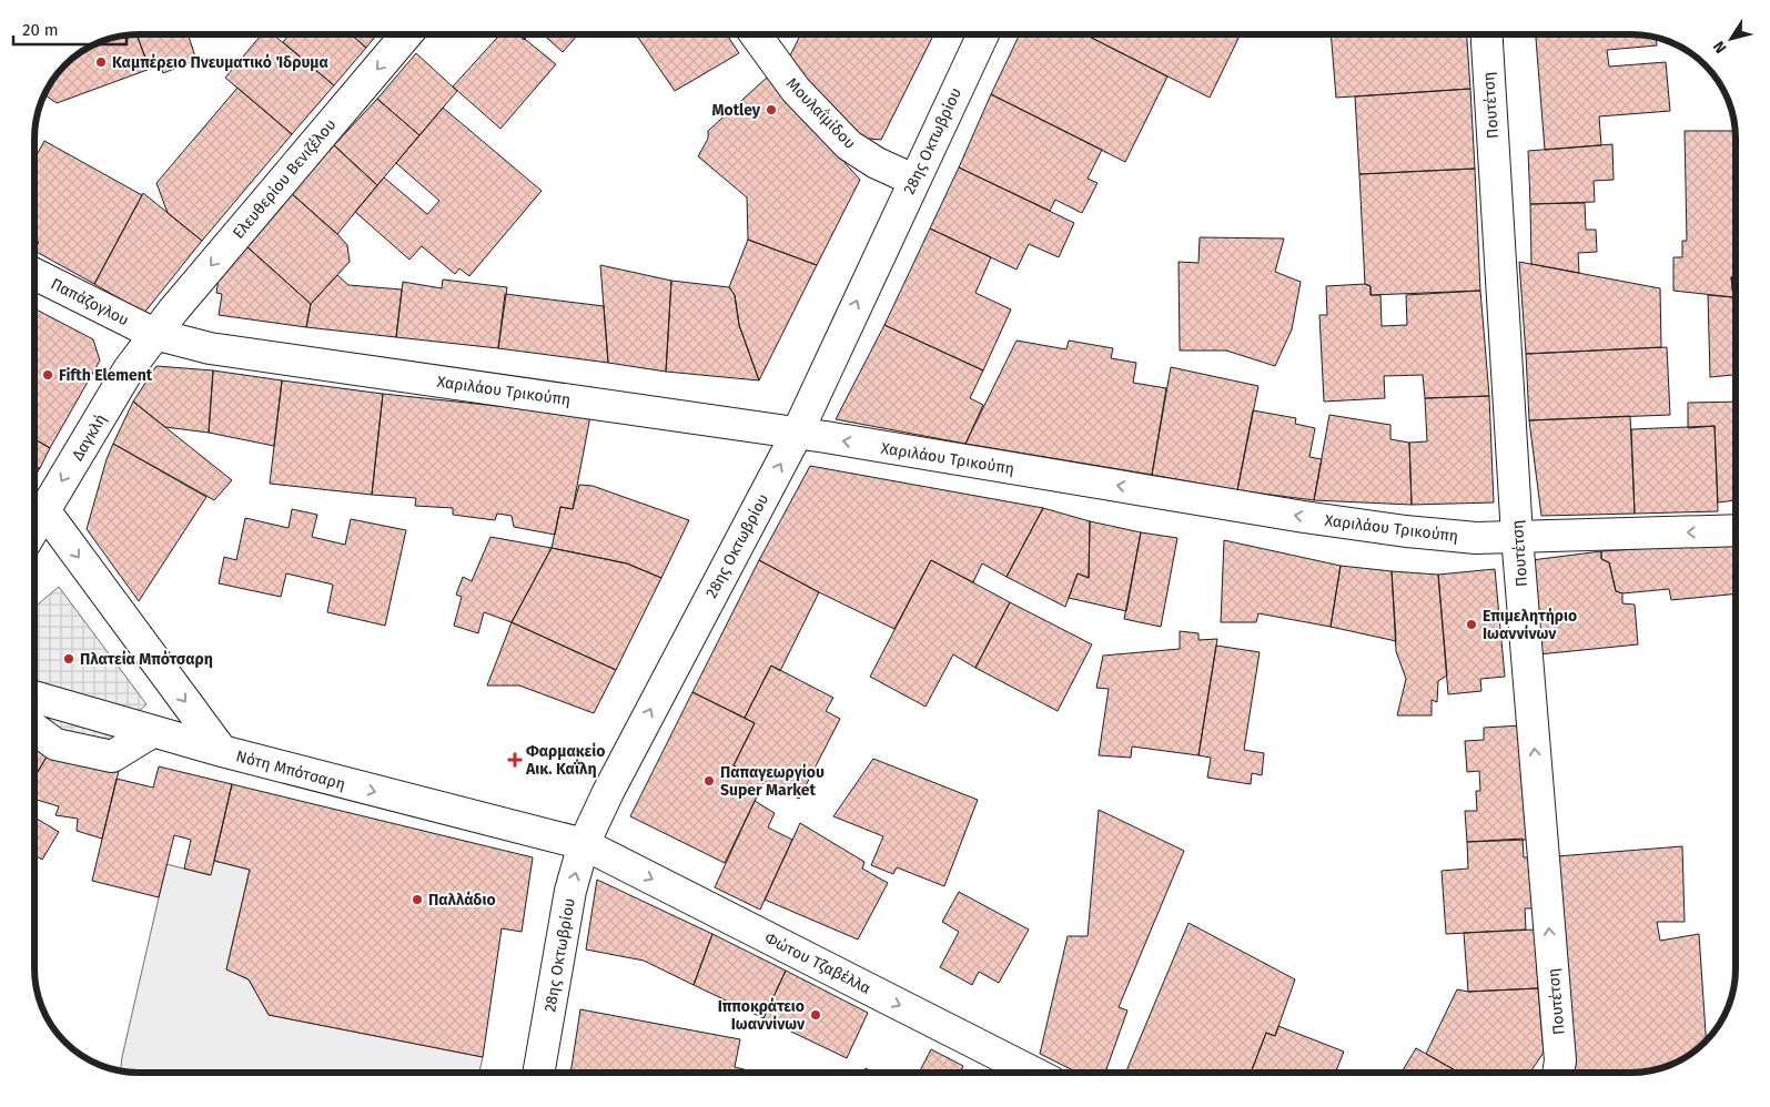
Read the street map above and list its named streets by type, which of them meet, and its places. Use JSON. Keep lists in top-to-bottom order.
{
  "streets": {
    "street": [
      "Πουτέτση",
      "Μουλαΐμίδου",
      "28ης Οκτωβρίου",
      "Ελευθερίου Βενιζέλου",
      "Παπάζογλου",
      "Χαριλάου Τρικούπη",
      "Δαγκλή",
      "Νότη Μπότσαρη",
      "Φώτου Τζαβέλλα"
    ]
  },
  "crossings": [
    ["Πουτέτση", "Χαριλάου Τρικούπη"],
    ["Μουλαΐμίδου", "28ης Οκτωβρίου"],
    ["28ης Οκτωβρίου", "Χαριλάου Τρικούπη"],
    ["28ης Οκτωβρίου", "Νότη Μπότσαρη"],
    ["28ης Οκτωβρίου", "Φώτου Τζαβέλλα"],
    ["Ελευθερίου Βενιζέλου", "Παπάζογλου"],
    ["Ελευθερίου Βενιζέλου", "Χαριλάου Τρικούπη"],
    ["Ελευθερίου Βενιζέλου", "Δαγκλή"],
    ["Παπάζογλου", "Χαριλάου Τρικούπη"],
    ["Παπάζογλου", "Δαγκλή"],
    ["Χαριλάου Τρικούπη", "Δαγκλή"],
    ["Δαγκλή", "Νότη Μπότσαρη"],
    ["Νότη Μπότσαρη", "Φώτου Τζαβέλλα"]
  ],
  "one_way": [
    "Πουτέτση",
    "28ης Οκτωβρίου",
    "Ελευθερίου Βενιζέλου",
    "Χαριλάου Τρικούπη",
    "Δαγκλή",
    "Νότη Μπότσαρη",
    "Φώτου Τζαβέλλα"
  ],
  "places": {
    "other": [
      "Καμπέρειο Πνευματικό Ίδρυμα",
      "Motley",
      "Fifth Element",
      "Επιμελητήριο Ιωαννίνων",
      "Πλατεία Μπότσαρη",
      "Παπαγεωργίου Super Market",
      "Παλλάδιο",
      "Ιπποκράτειο Ιωαννίνων"
    ],
    "health": ["Φαρμακείο Αικ. Καΐλη"]
  },
  "scale_bar": "20 m",
  "north": "bottom left"
}
